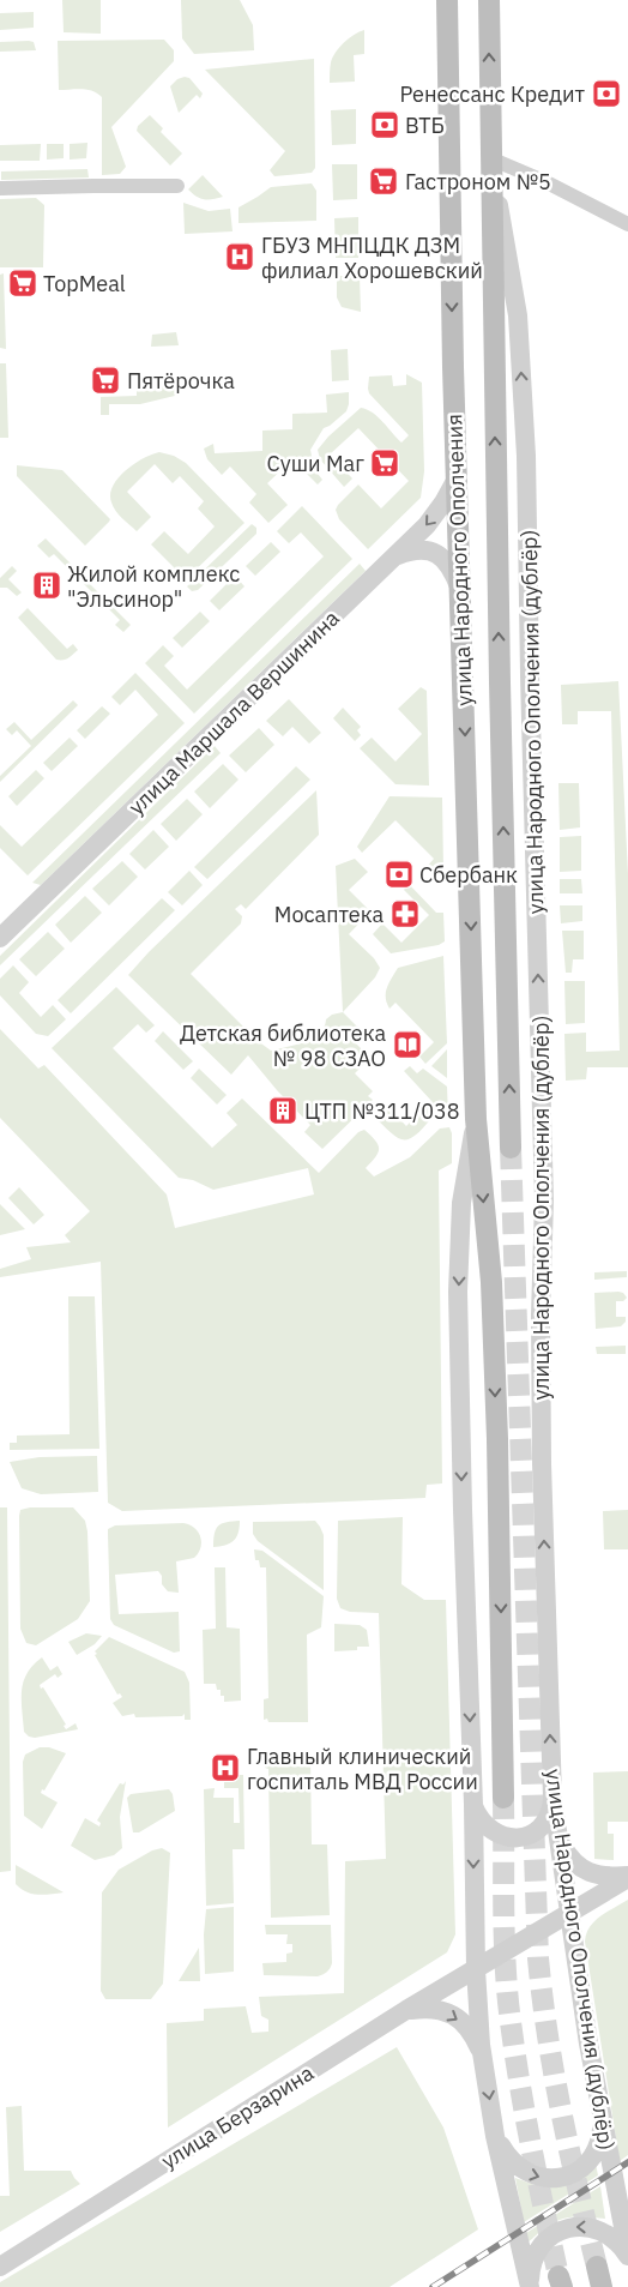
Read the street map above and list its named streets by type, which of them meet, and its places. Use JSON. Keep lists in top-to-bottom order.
{
  "streets": {
    "main road": ["улица Народного Ополчения"],
    "street": ["улица Маршала Вершинина", "улица Народного Ополчения (дублёр)", "улица Берзарина"]
  },
  "crossings": [
    ["улица Народного Ополчения", "улица Маршала Вершинина"],
    ["улица Народного Ополчения (дублёр)", "улица Берзарина"]
  ],
  "places": {
    "bank": ["Ренессанс Кредит", "ВТБ", "Сбербанк"],
    "supermarket": [
      "Гастроном №5",
      "TopMeal",
      "Пятёрочка",
      "Cуши Маг"
    ],
    "hospital": ["ГБУЗ МНПЦДК ДЗМ филиал Хорошевский", "Главный клинический госпиталь МВД России"],
    "building": ["Жилой комплекс \"Эльсинор\"", "ЦТП №311/038"],
    "pharmacy": ["Мосаптека"],
    "library": ["Детская библиотека № 98 СЗАО"]
  }
}
